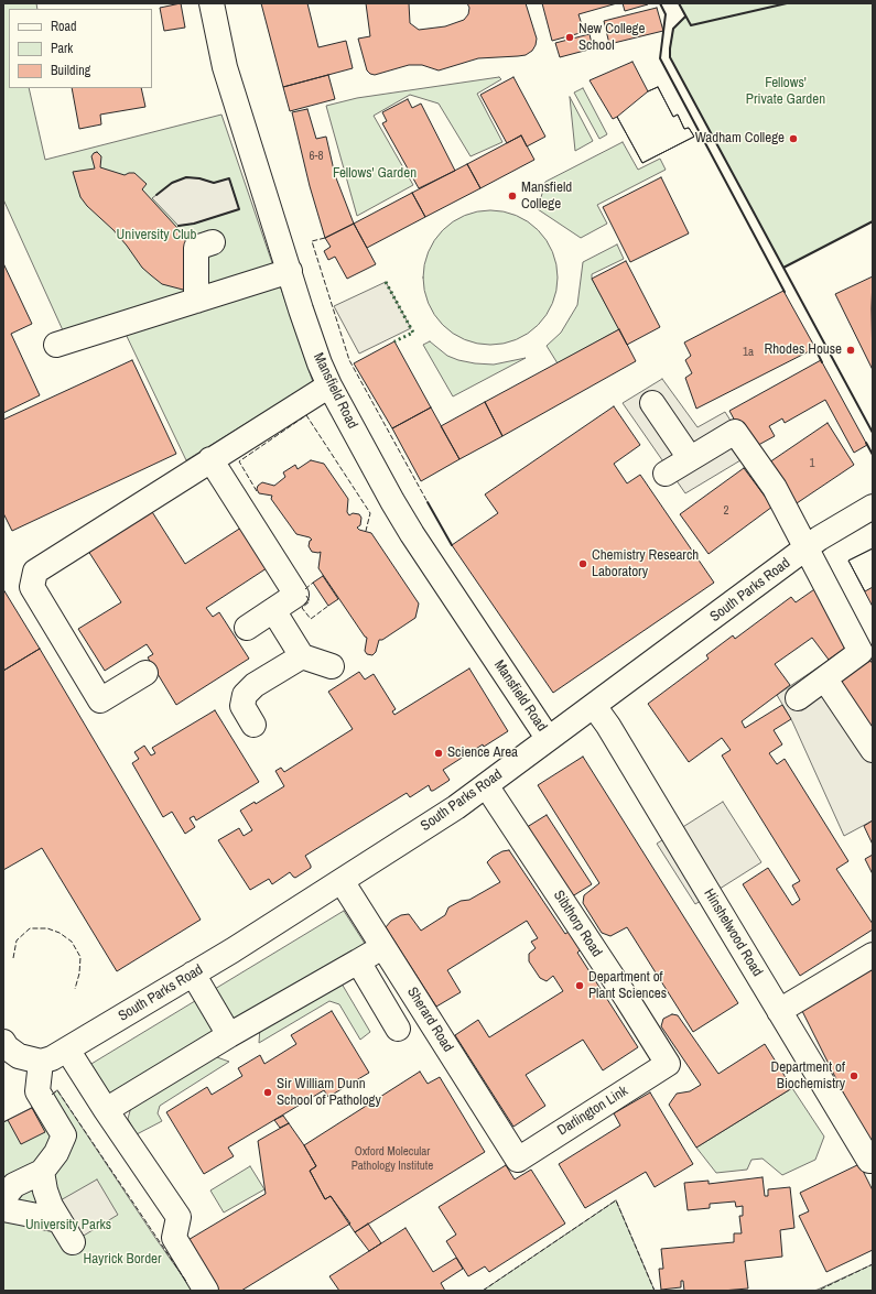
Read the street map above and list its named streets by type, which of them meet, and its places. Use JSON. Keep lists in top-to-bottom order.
{
  "streets": {
    "street": [
      "Mansfield Road",
      "South Parks Road",
      "Sibthorp Road",
      "Hinshelwood Road",
      "Sherard Road",
      "Darlington Link"
    ]
  },
  "crossings": [
    ["Mansfield Road", "South Parks Road"],
    ["South Parks Road", "Sibthorp Road"],
    ["South Parks Road", "Hinshelwood Road"],
    ["South Parks Road", "Sherard Road"],
    ["Sibthorp Road", "Darlington Link"],
    ["Sherard Road", "Darlington Link"]
  ],
  "parks": [
    "Fellows' Private Garden",
    "Fellows' Garden",
    "University Club",
    "University Parks",
    "Hayrick Border"
  ],
  "places": [
    "New College School",
    "Wadham College",
    "Mansfield College",
    "Rhodes House",
    "Chemistry Research Laboratory",
    "Science Area",
    "Department of Plant Sciences",
    "Department of Biochemistry",
    "Sir William Dunn School of Pathology"
  ],
  "house_numbers": [
    "6-8",
    "1a",
    "1",
    "2",
    "Oxford Molecular Pathology Institute"
  ],
  "legend": ["Road", "Park", "Building"]
}
